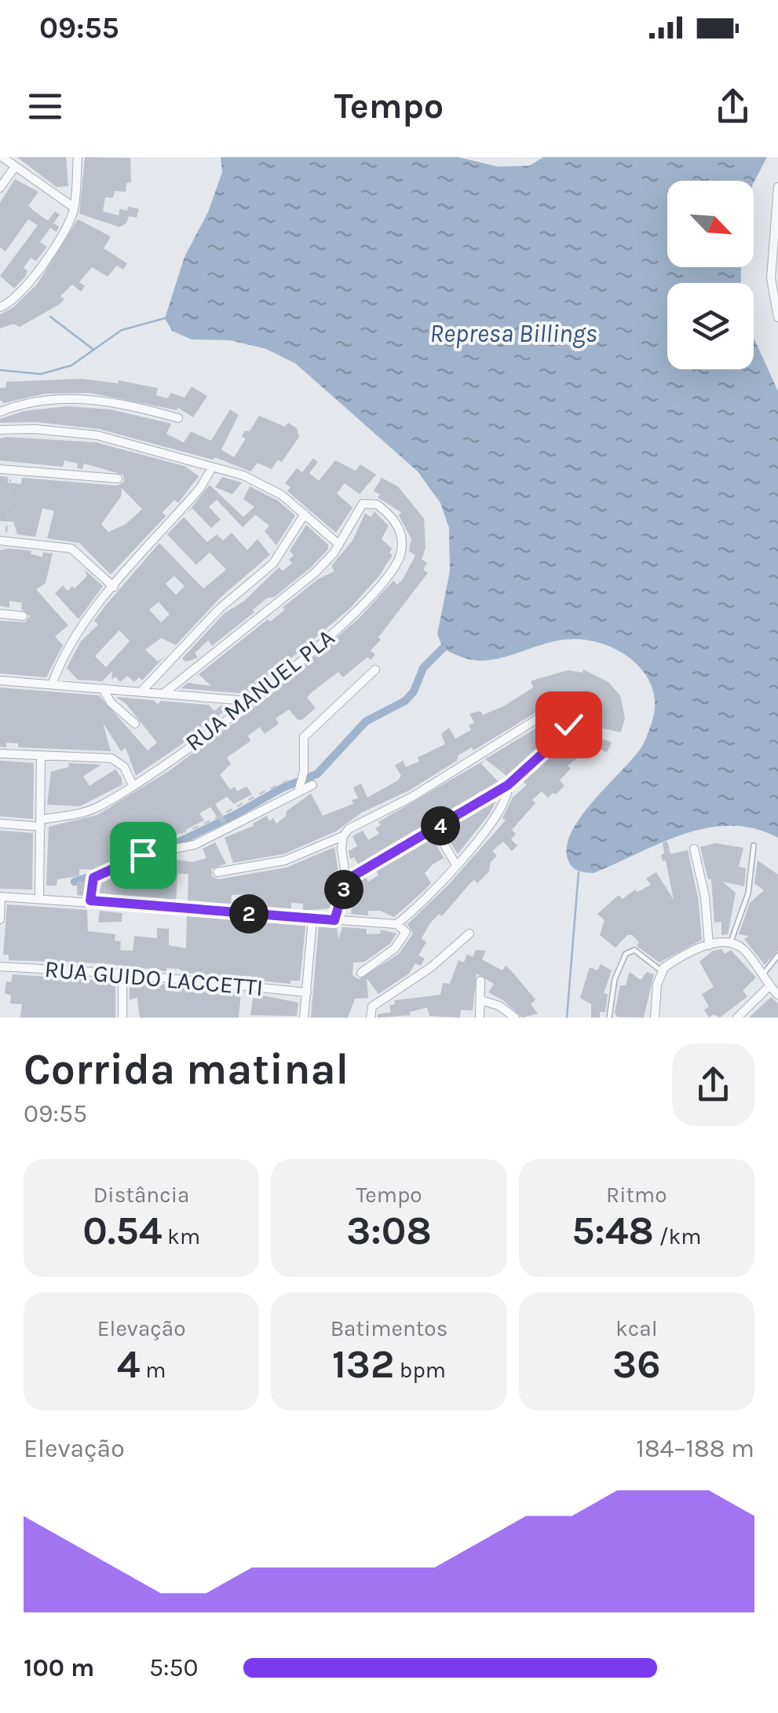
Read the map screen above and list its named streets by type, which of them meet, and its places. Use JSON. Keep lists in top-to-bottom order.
{
  "streets": {
    "street": ["RUA MANUEL PLA", "RUA GUIDO LACCETTI"]
  },
  "water": ["Represa Billings"],
  "north": "bottom right",
  "page": {
    "status": "09:55",
    "header": "Tempo",
    "pins": ["4", "3", "2"],
    "heading": ["Corrida matinal", "09:55"],
    "stats": [
      ["Distância", "0.54 km"],
      ["Tempo", "3:08"],
      ["Ritmo", "5:48 /km"],
      ["Elevação", "4 m"],
      ["Batimentos", "132 bpm"],
      ["kcal", "36"]
    ],
    "chart": ["Elevação", "184–188 m"],
    "list": [
      {
        "name": "100 m",
        "note": "5:50"
      }
    ]
  }
}
